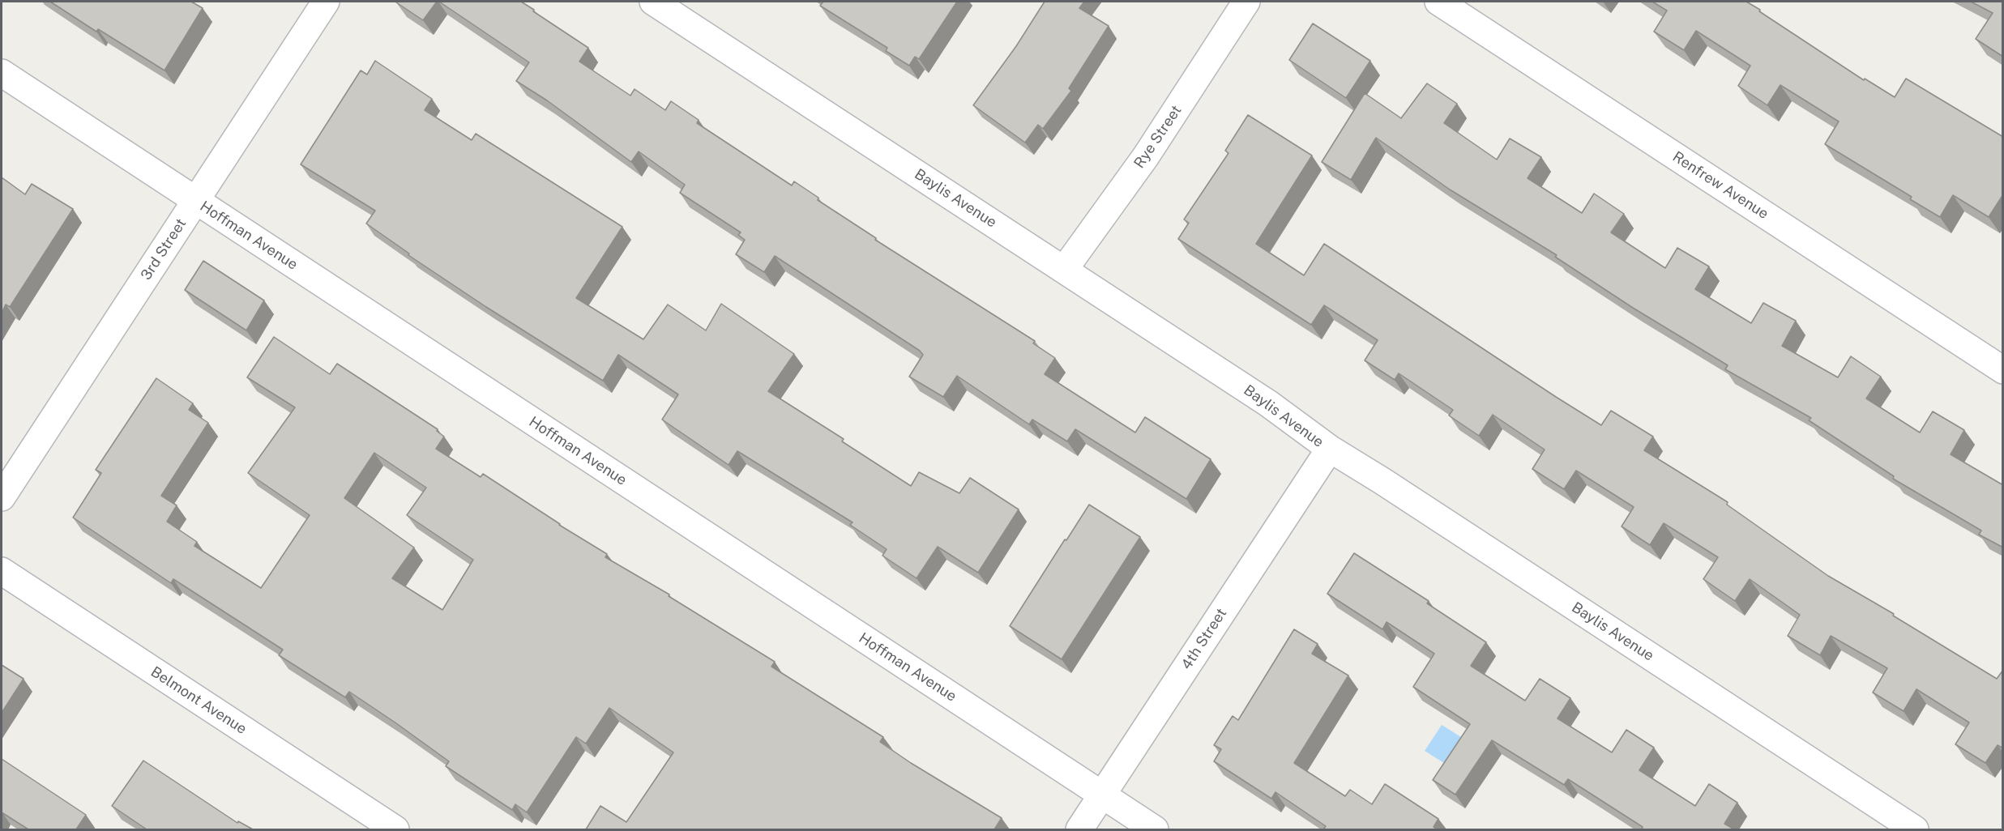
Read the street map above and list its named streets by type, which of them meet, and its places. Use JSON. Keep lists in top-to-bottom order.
{
  "streets": {
    "street": [
      "Rye Street",
      "Renfrew Avenue",
      "Baylis Avenue",
      "Hoffman Avenue",
      "3rd Street",
      "4th Street",
      "Belmont Avenue"
    ]
  },
  "crossings": [
    ["Rye Street", "Baylis Avenue"],
    ["Baylis Avenue", "4th Street"],
    ["Hoffman Avenue", "3rd Street"],
    ["Hoffman Avenue", "4th Street"]
  ]
}
